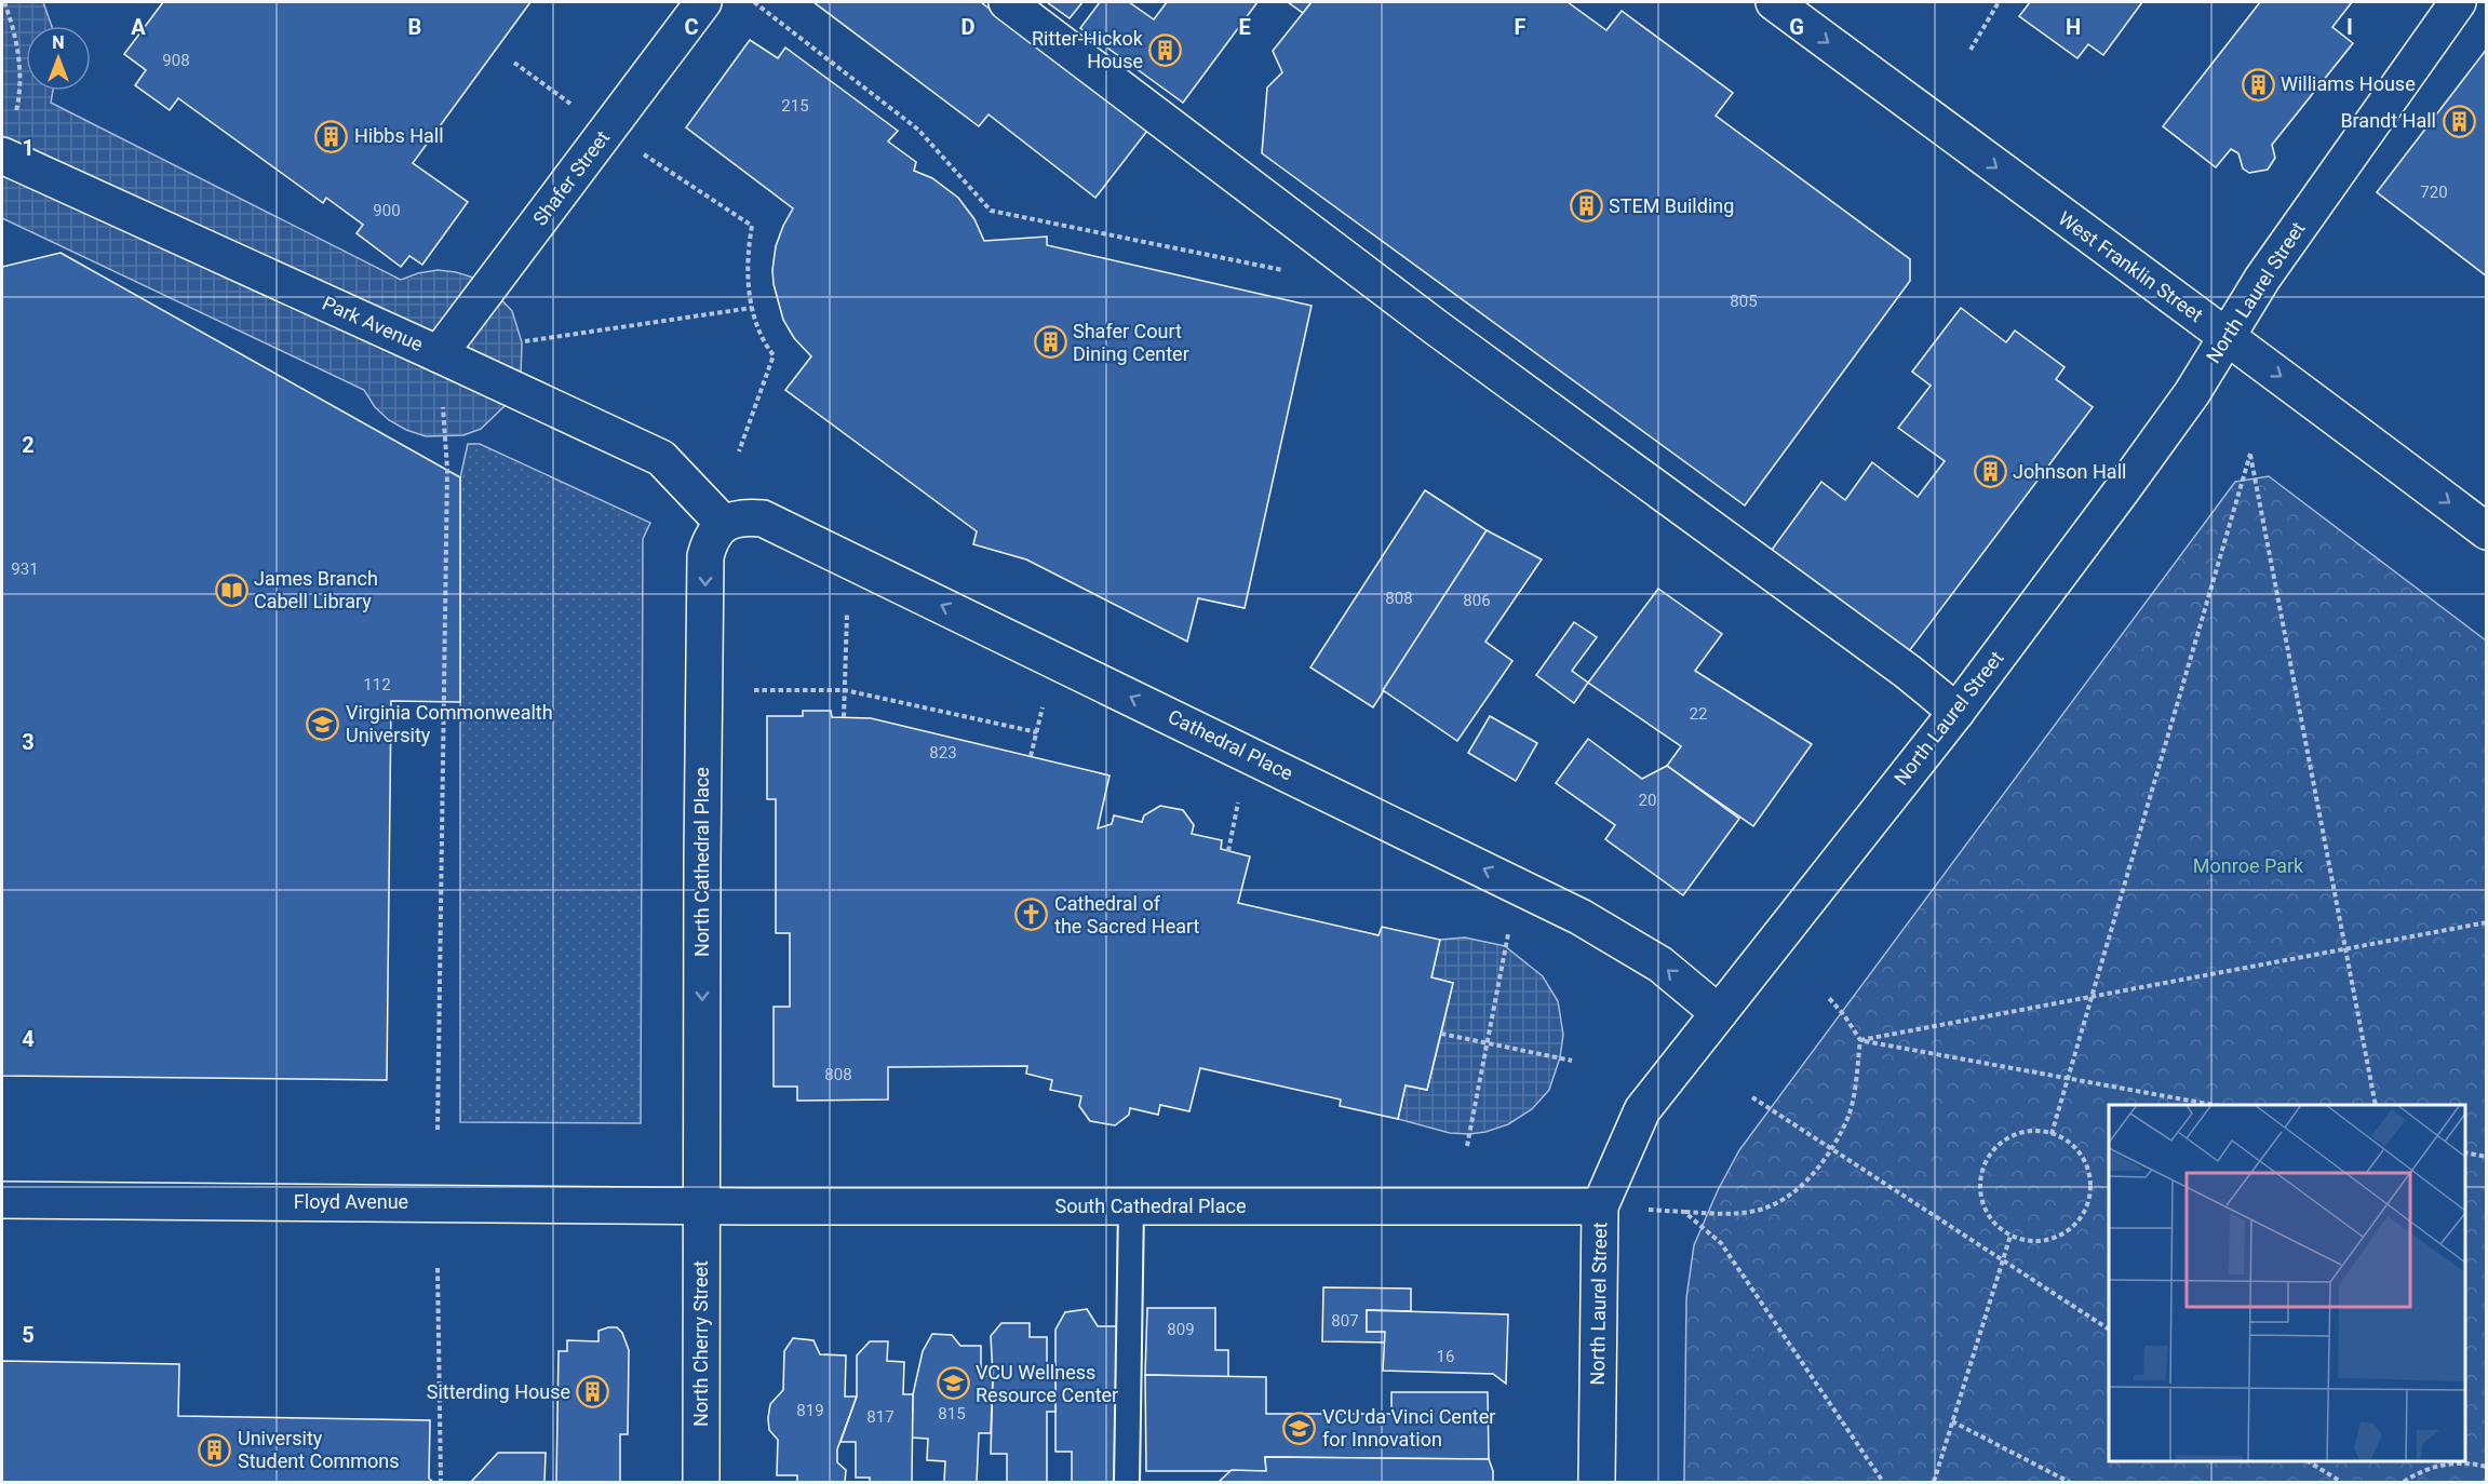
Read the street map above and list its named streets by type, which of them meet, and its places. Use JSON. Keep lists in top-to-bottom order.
{
  "streets": {
    "street": [
      "Shafer Street",
      "West Franklin Street",
      "North Laurel Street",
      "Park Avenue",
      "Cathedral Place",
      "North Cathedral Place",
      "Floyd Avenue",
      "South Cathedral Place",
      "North Cherry Street"
    ]
  },
  "crossings": [
    ["Shafer Street", "Park Avenue"],
    ["West Franklin Street", "North Laurel Street"],
    ["North Laurel Street", "Cathedral Place"],
    ["North Laurel Street", "South Cathedral Place"],
    ["Park Avenue", "Cathedral Place"],
    ["Park Avenue", "North Cathedral Place"],
    ["Cathedral Place", "North Cathedral Place"],
    ["North Cathedral Place", "Floyd Avenue"],
    ["North Cathedral Place", "South Cathedral Place"],
    ["North Cathedral Place", "North Cherry Street"],
    ["Floyd Avenue", "South Cathedral Place"],
    ["Floyd Avenue", "North Cherry Street"],
    ["South Cathedral Place", "North Cherry Street"]
  ],
  "one_way": ["West Franklin Street", "Cathedral Place", "North Cathedral Place"],
  "parks": ["Monroe Park"],
  "places": {
    "building": [
      "Ritter-Hickok House",
      "Williams House",
      "Brandt Hall",
      "Hibbs Hall",
      "STEM Building",
      "Shafer Court Dining Center",
      "Johnson Hall",
      "Sitterding House",
      "University Student Commons"
    ],
    "library": ["James Branch Cabell Library"],
    "school or university": ["Virginia Commonwealth University", "VCU Wellness Resource Center", "VCU da Vinci Center for Innovation"],
    "church": ["Cathedral of the Sacred Heart"]
  },
  "house_numbers": [
    "908",
    "215",
    "720",
    "900",
    "805",
    "931",
    "808",
    "806",
    "112",
    "22",
    "823",
    "20",
    "808",
    "807",
    "809",
    "16",
    "819",
    "815",
    "817"
  ],
  "north": "top",
  "grid": {
    "columns": [
      "A",
      "B",
      "C",
      "D",
      "E",
      "F",
      "G",
      "H",
      "I"
    ],
    "rows": [
      "1",
      "2",
      "3",
      "4",
      "5"
    ]
  }
}
